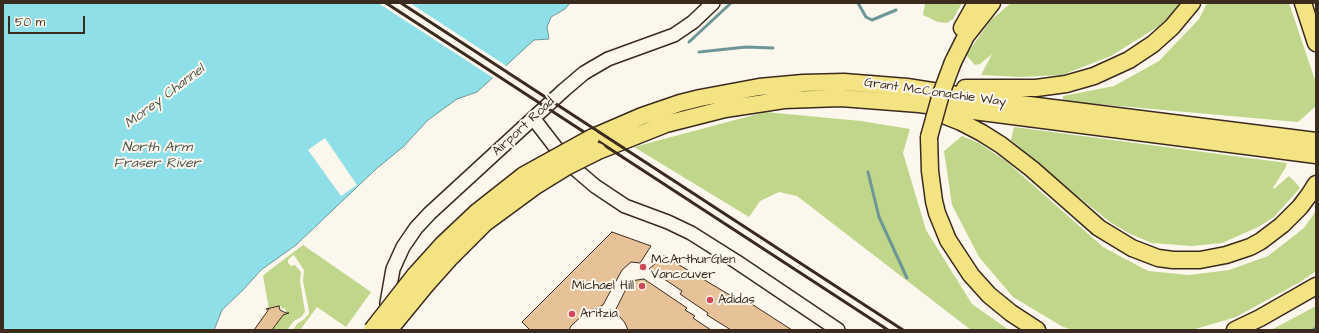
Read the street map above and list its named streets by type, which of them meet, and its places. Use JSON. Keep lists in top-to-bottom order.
{
  "streets": {
    "main road": ["Grant McConachie Way"],
    "street": ["Airport Road"]
  },
  "crossings": [
    ["Grant McConachie Way", "Airport Road"]
  ],
  "water": ["Morey Channel", "North Arm Fraser River"],
  "places": [
    "McArthurGlen Vancouver",
    "Michael Hill",
    "Adidas",
    "Aritzia"
  ],
  "scale_bar": "50 m"
}
